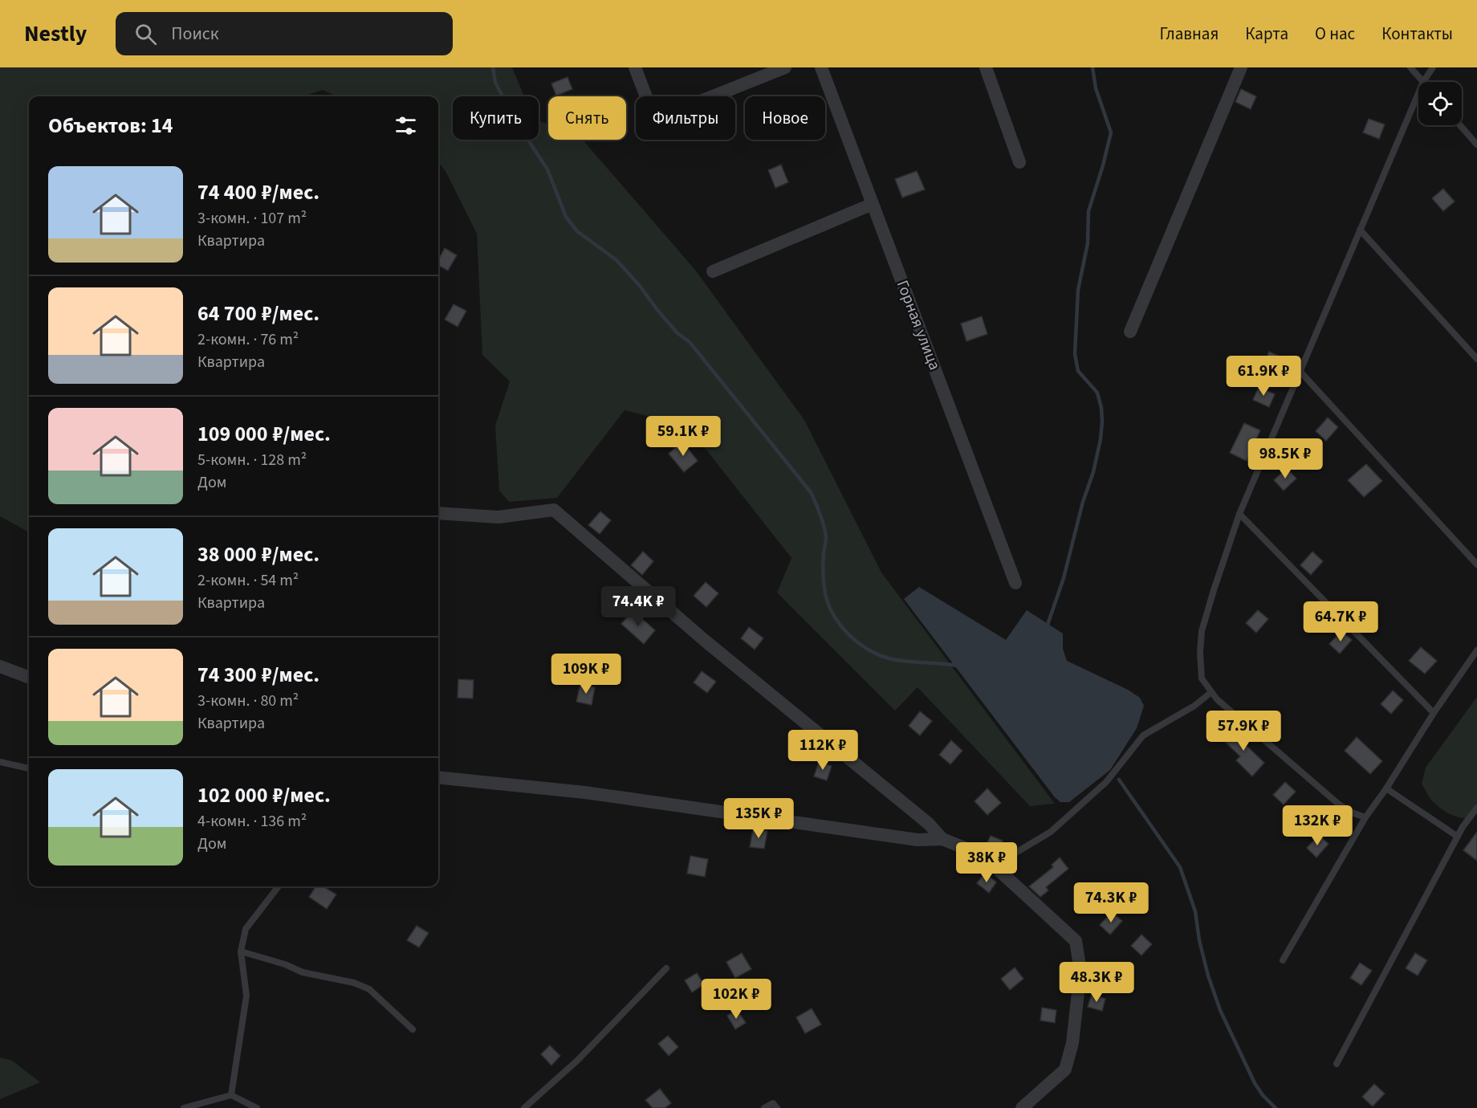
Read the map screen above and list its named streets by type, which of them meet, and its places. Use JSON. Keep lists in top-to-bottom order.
{
  "streets": {
    "street": ["Горная улица"]
  },
  "page": {
    "header": "Nestly",
    "search": "Поиск",
    "nav": [
      "Главная",
      "Карта",
      "О нас",
      "Контакты"
    ],
    "chip": [
      "Купить",
      "Снять",
      "Фильтры",
      "Новое"
    ],
    "heading": "Объектов: 14",
    "list": [
      {
        "name": "74 400 ₽/мес.",
        "note": "3-комн. · 107 m² · Квартира"
      },
      {
        "name": "64 700 ₽/мес.",
        "note": "2-комн. · 76 m² · Квартира"
      },
      {
        "name": "109 000 ₽/мес.",
        "note": "5-комн. · 128 m² · Дом"
      },
      {
        "name": "38 000 ₽/мес.",
        "note": "2-комн. · 54 m² · Квартира"
      },
      {
        "name": "74 300 ₽/мес.",
        "note": "3-комн. · 80 m² · Квартира"
      },
      {
        "name": "102 000 ₽/мес.",
        "note": "4-комн. · 136 m² · Дом"
      }
    ],
    "price": [
      "61.9K ₽",
      "59.1K ₽",
      "98.5K ₽",
      "74.4K ₽",
      "64.7K ₽",
      "109K ₽",
      "57.9K ₽",
      "112K ₽",
      "135K ₽",
      "132K ₽",
      "38K ₽",
      "74.3K ₽",
      "48.3K ₽",
      "102K ₽"
    ]
  }
}
